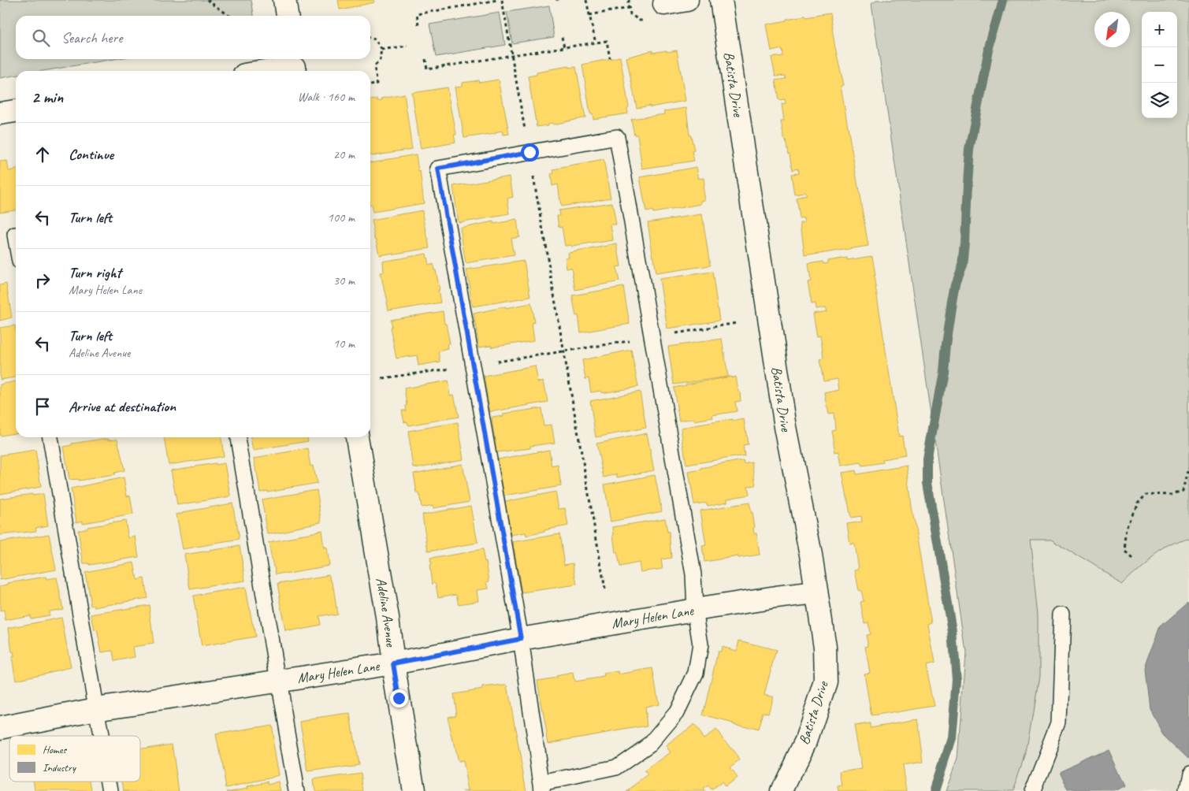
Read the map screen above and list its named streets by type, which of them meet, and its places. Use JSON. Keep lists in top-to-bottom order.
{
  "streets": {
    "street": ["Batista Drive", "Adeline Avenue", "Mary Helen Lane"]
  },
  "crossings": [
    ["Batista Drive", "Mary Helen Lane"],
    ["Adeline Avenue", "Mary Helen Lane"]
  ],
  "legend": ["Homes", "Industry"],
  "north": "bottom left",
  "page": {
    "map_buttons": ["+", "−"],
    "search": "Search here",
    "heading": ["2 min", "Walk · 160 m"],
    "list": [
      ["Continue", "20 m"],
      ["Turn left", "100 m"],
      ["Turn right", "Mary Helen Lane", "30 m"],
      ["Turn left", "Adeline Avenue", "10 m"],
      "Arrive at destination"
    ]
  }
}
